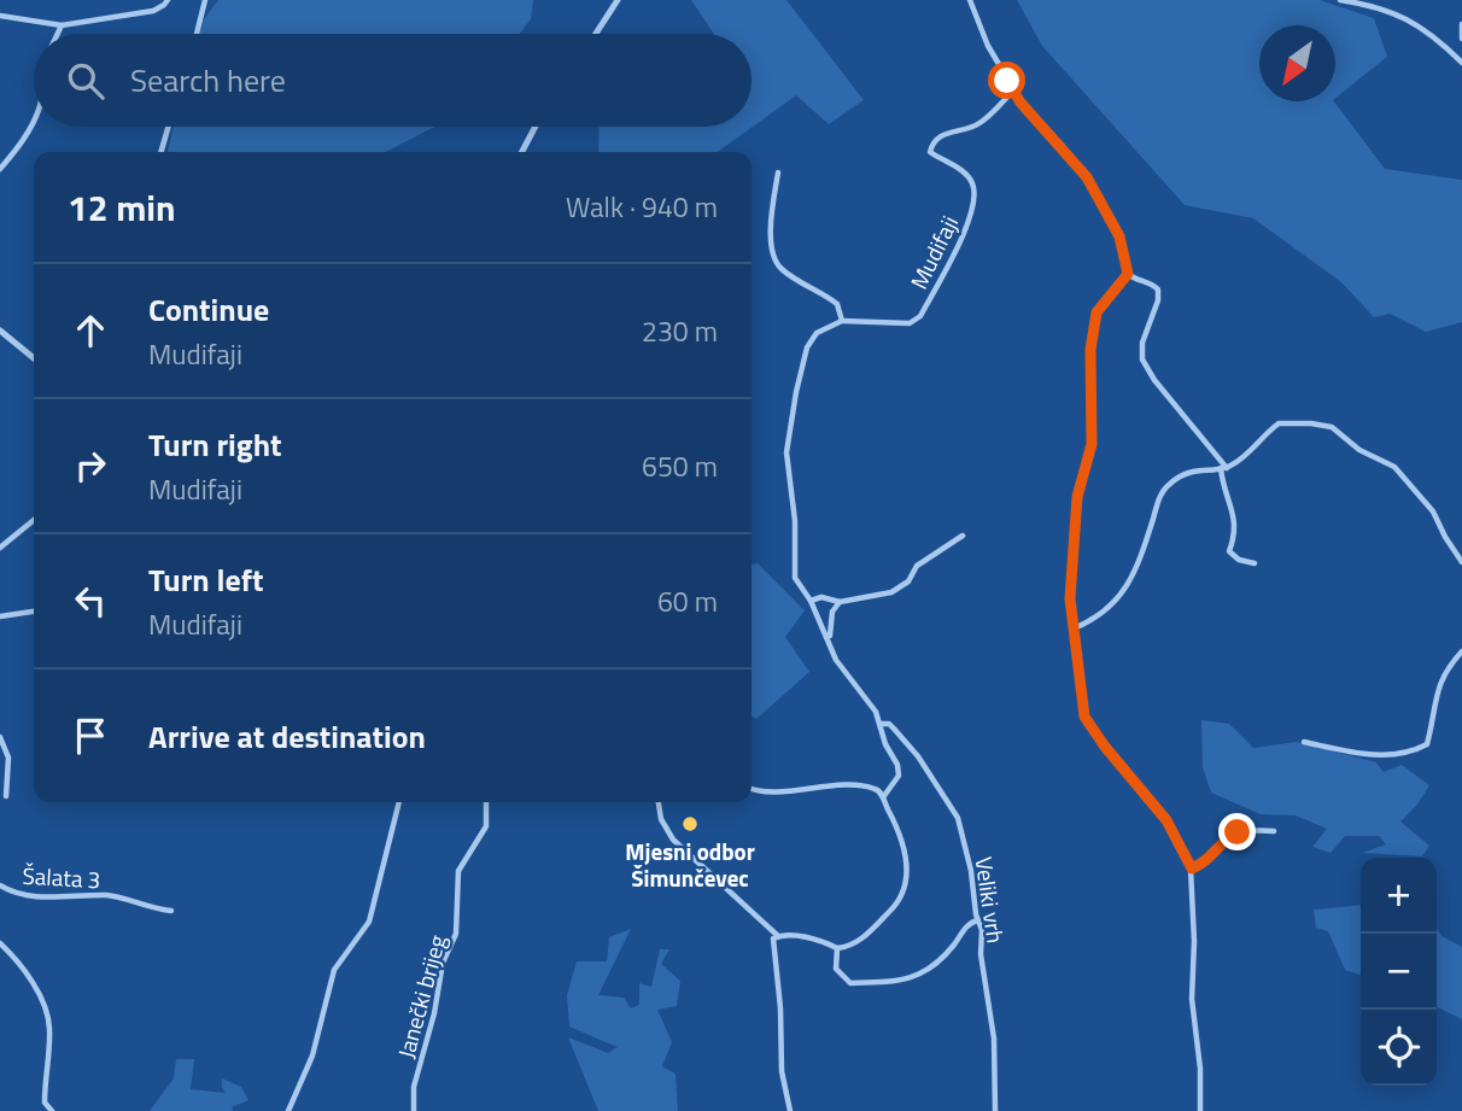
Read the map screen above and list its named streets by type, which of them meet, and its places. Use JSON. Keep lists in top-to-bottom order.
{
  "streets": {
    "street": [
      "Mudifaji",
      "Šalata 3",
      "Veliki vrh",
      "Janečki brijeg"
    ]
  },
  "places": ["Mjesni odbor Šimunčevec"],
  "north": "bottom left",
  "page": {
    "search": "Search here",
    "heading": ["12 min", "Walk · 940 m"],
    "list": [
      ["Continue", "Mudifaji", "230 m"],
      ["Turn right", "Mudifaji", "650 m"],
      ["Turn left", "Mudifaji", "60 m"],
      "Arrive at destination"
    ],
    "map_buttons": ["+", "−"]
  }
}
